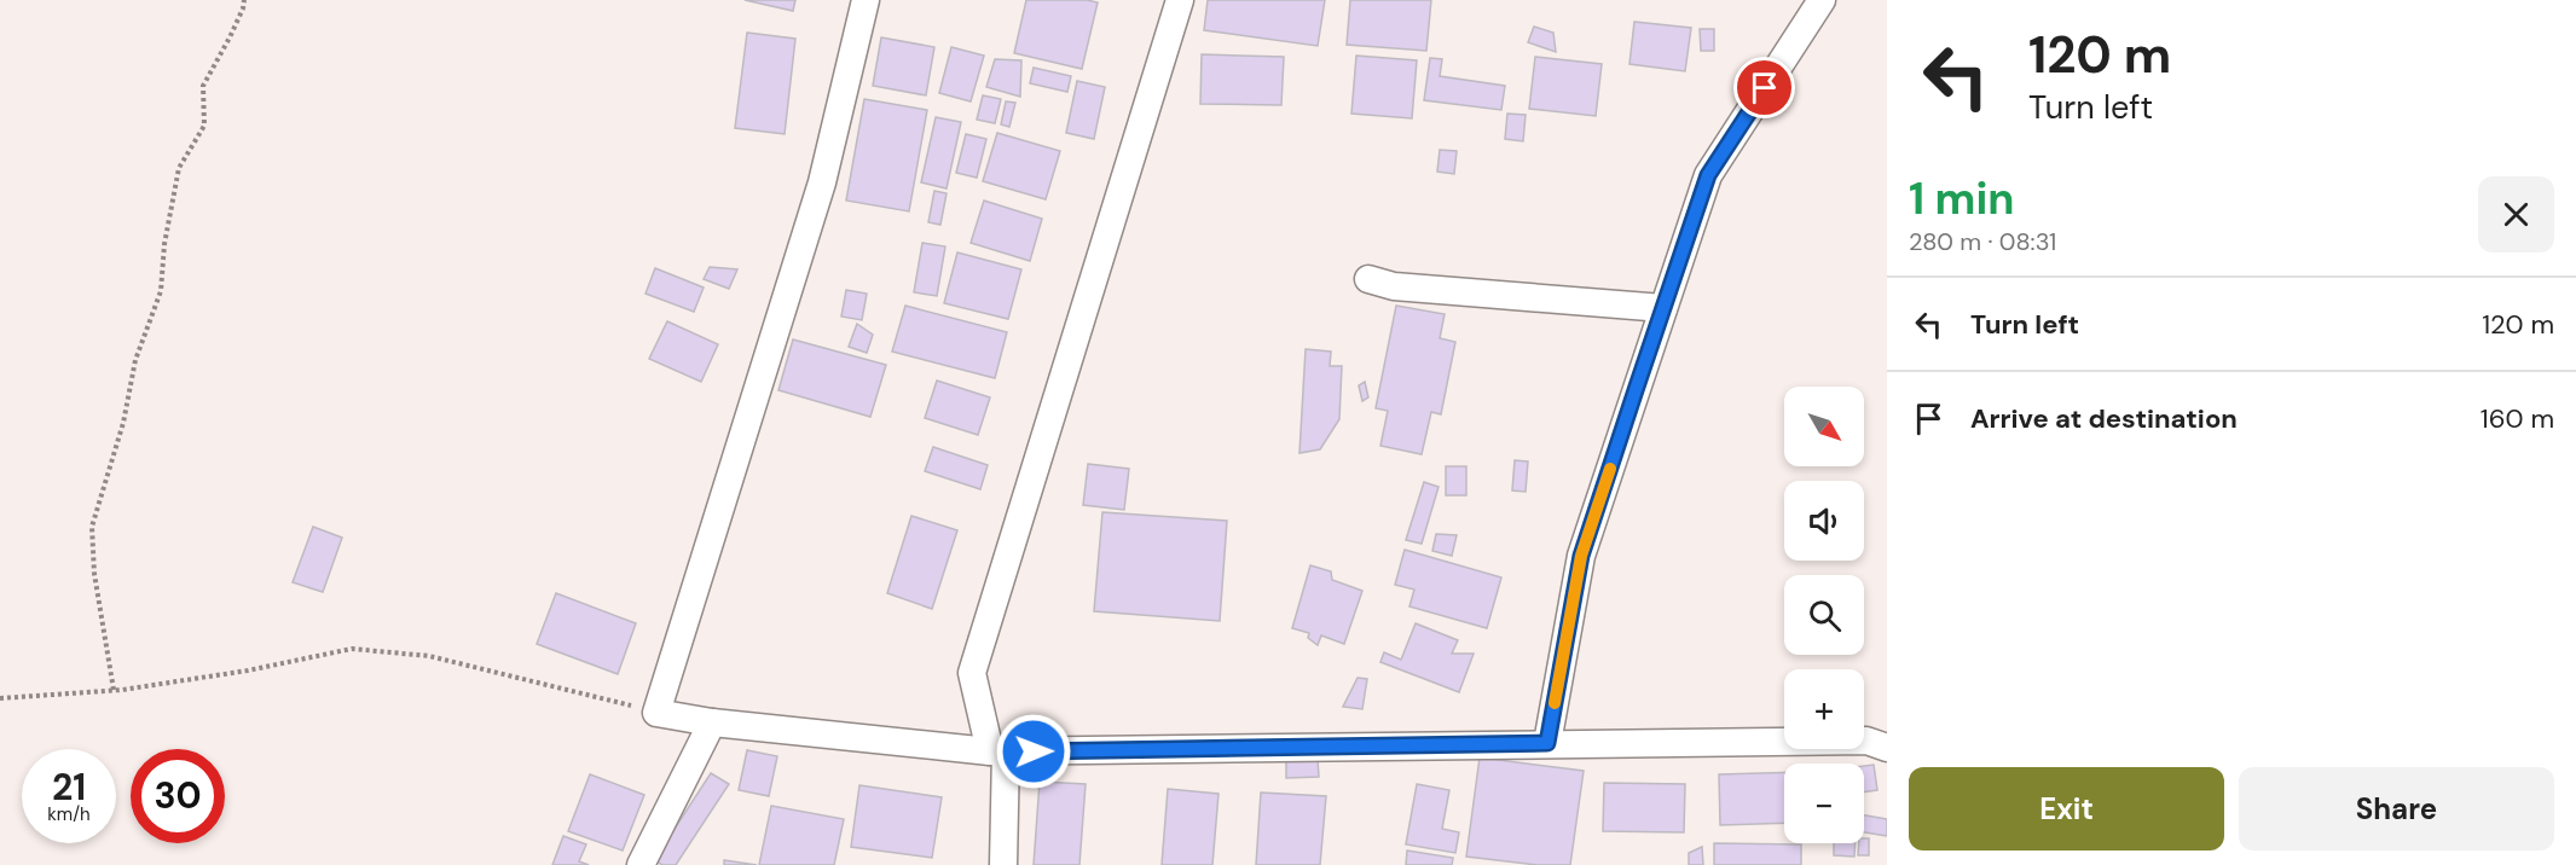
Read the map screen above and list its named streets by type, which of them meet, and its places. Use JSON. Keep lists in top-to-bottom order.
{
  "north": "bottom right",
  "page": {
    "turn": ["120 m", "Turn left"],
    "heading": ["1 min", "280 m · 08:31"],
    "list": [
      {
        "name": "Turn left",
        "value": "120 m"
      },
      {
        "name": "Arrive at destination",
        "value": "160 m"
      }
    ],
    "map_buttons": ["+", "−"],
    "speed": "21 km/h",
    "limit": "30",
    "buttons": ["Exit", "Share"]
  }
}
